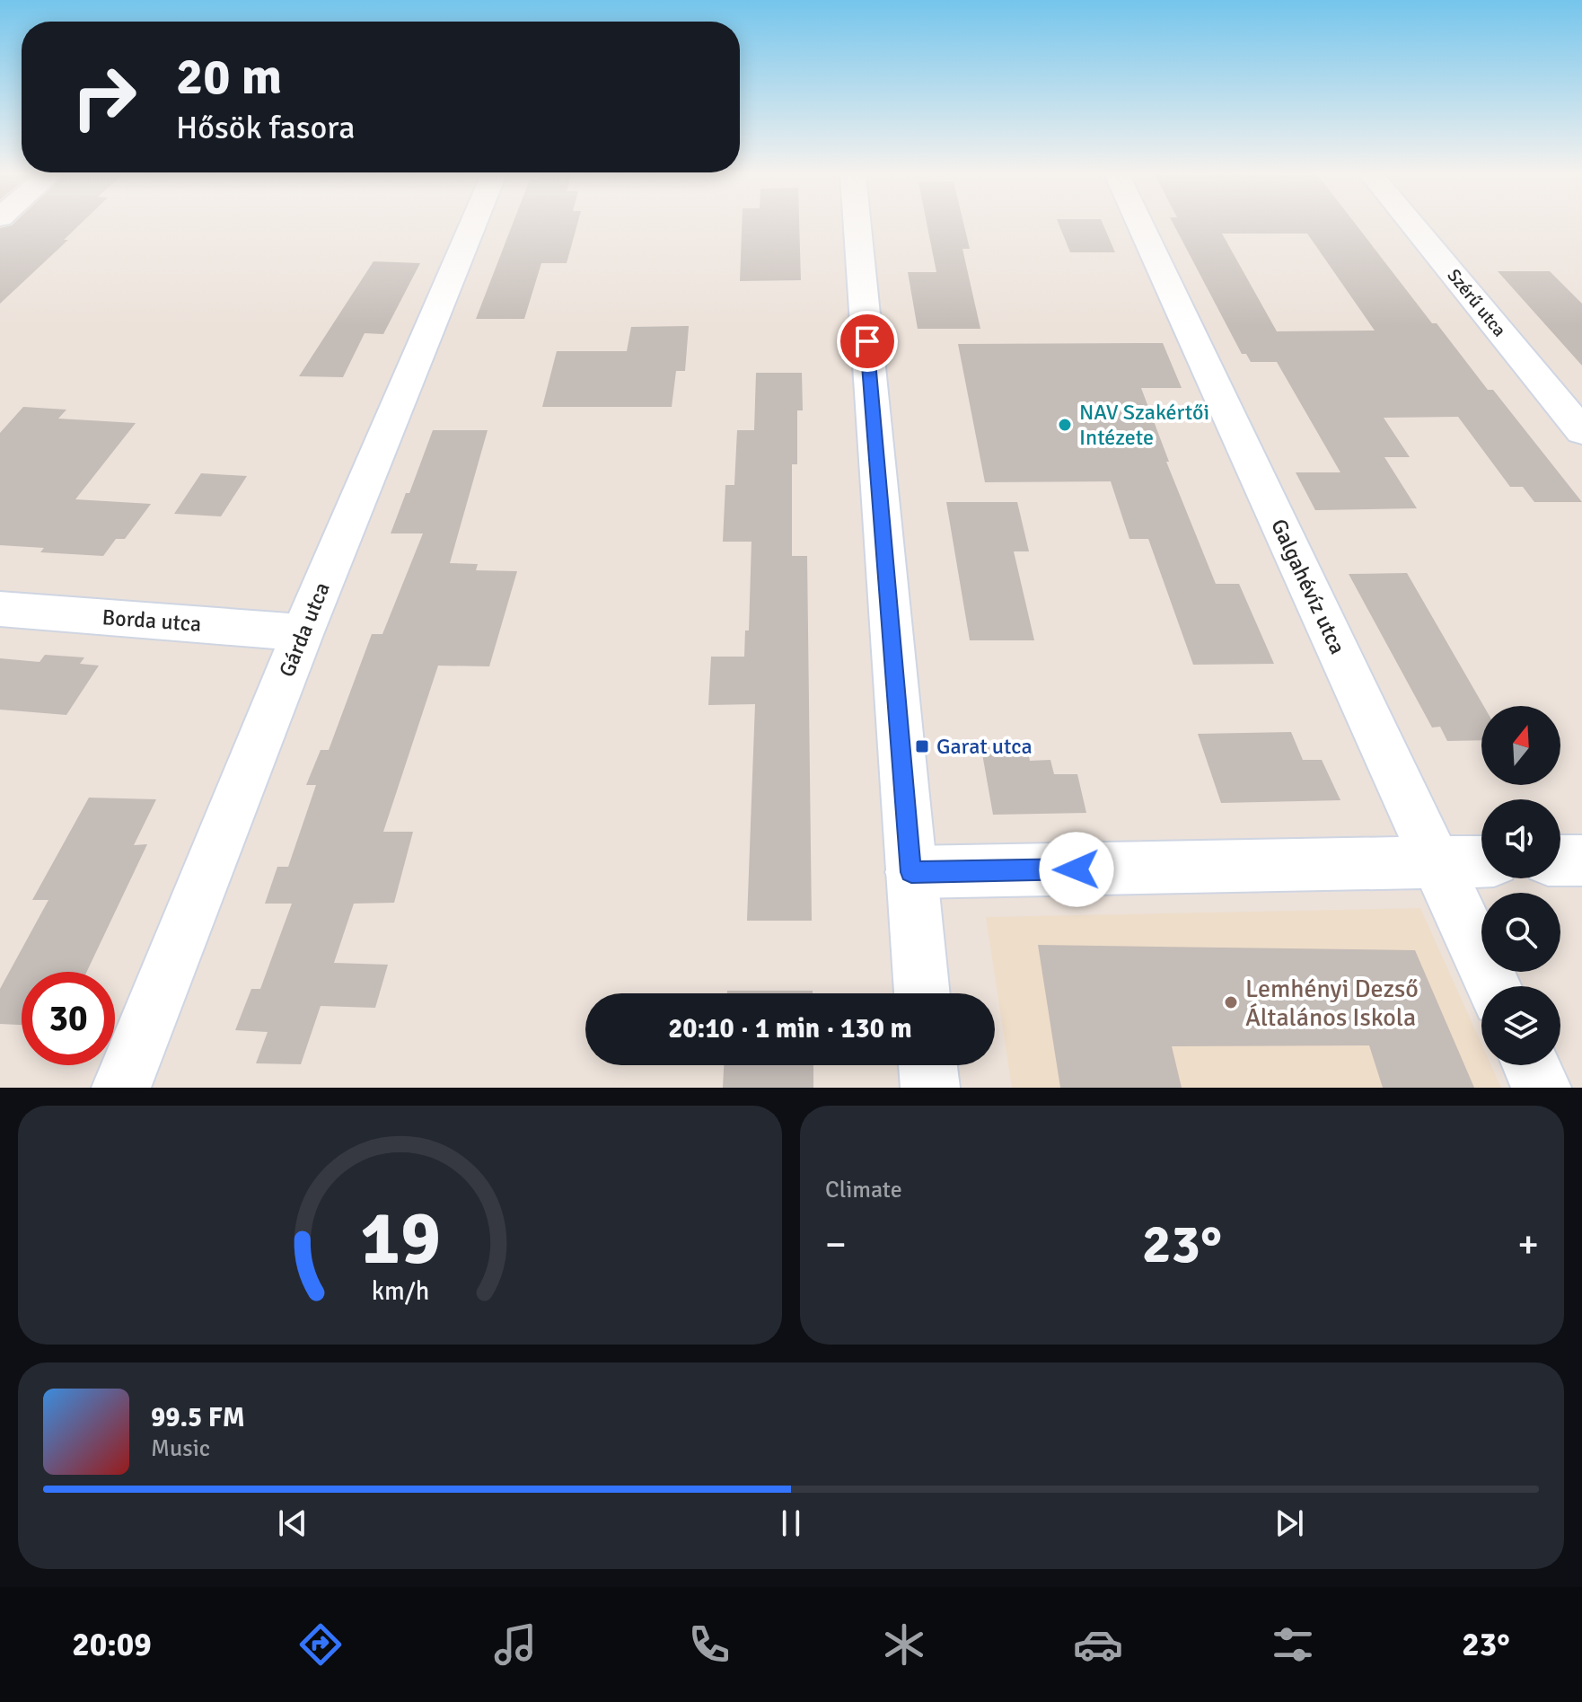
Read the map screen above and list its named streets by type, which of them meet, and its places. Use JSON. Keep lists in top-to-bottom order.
{
  "streets": {
    "street": [
      "Szérű utca",
      "Galgahévíz utca",
      "Borda utca",
      "Gárda utca"
    ]
  },
  "crossings": [
    ["Borda utca", "Gárda utca"]
  ],
  "places": {
    "other": ["NAV Szakértői Intézete", "Lemhényi Dezső Általános Iskola"],
    "transit": ["Garat utca"]
  },
  "north": "top",
  "page": {
    "turn": ["20 m", "Hősök fasora"],
    "limit": "30",
    "trip": "20:10 · 1 min · 130 m",
    "tile": "Climate",
    "heat": ["−", "23°", "+"],
    "song": ["99.5 FM", "Music"],
    "tabs": ["20:09", "23°"],
    "gauge": ["19", "km/h"]
  }
}
